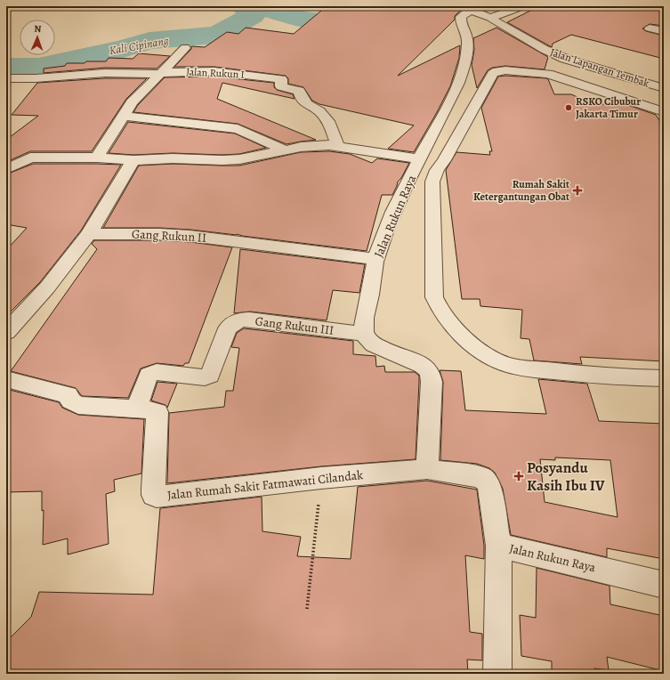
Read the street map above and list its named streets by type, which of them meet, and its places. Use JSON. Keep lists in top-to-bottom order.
{
  "streets": {
    "street": [
      "Jalan Lapangan Tembak",
      "Jalan Rukun I",
      "Jalan Rukun Raya",
      "Gang Rukun II",
      "Gang Rukun III",
      "Jalan Rumah Sakit Fatmawati Cilandak"
    ]
  },
  "crossings": [
    ["Jalan Lapangan Tembak", "Jalan Rukun Raya"],
    ["Jalan Rukun Raya", "Gang Rukun II"],
    ["Jalan Rukun Raya", "Gang Rukun III"],
    ["Jalan Rukun Raya", "Jalan Rumah Sakit Fatmawati Cilandak"],
    ["Gang Rukun III", "Jalan Rumah Sakit Fatmawati Cilandak"]
  ],
  "water": ["Kali Cipinang"],
  "places": {
    "other": ["RSKO Cibubur Jakarta Timur"],
    "health": ["Rumah Sakit Ketergantungan Obat", "Posyandu Kasih Ibu IV"]
  },
  "north": "top"
}
